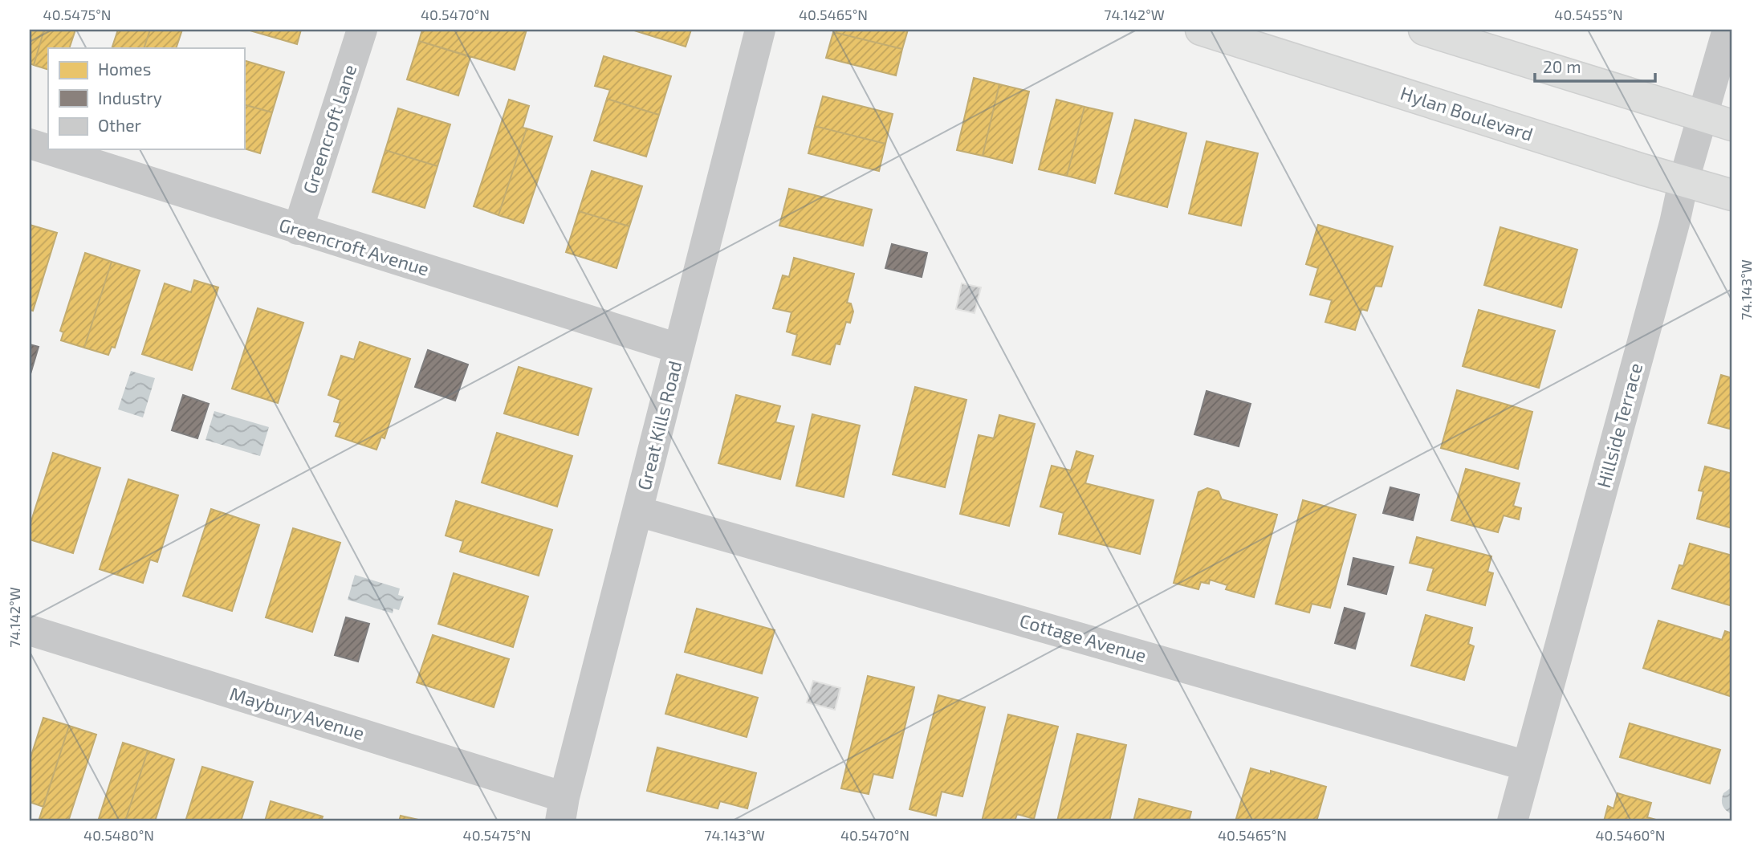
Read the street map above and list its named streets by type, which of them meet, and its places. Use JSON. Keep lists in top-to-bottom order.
{
  "streets": {
    "main road": ["Hylan Boulevard"],
    "street": [
      "Greencroft Lane",
      "Greencroft Avenue",
      "Great Kills Road",
      "Hillside Terrace",
      "Cottage Avenue",
      "Maybury Avenue"
    ]
  },
  "crossings": [
    ["Hylan Boulevard", "Hillside Terrace"],
    ["Greencroft Lane", "Greencroft Avenue"],
    ["Greencroft Avenue", "Great Kills Road"],
    ["Great Kills Road", "Cottage Avenue"],
    ["Great Kills Road", "Maybury Avenue"],
    ["Hillside Terrace", "Cottage Avenue"]
  ],
  "legend": ["Homes", "Industry", "Other"],
  "scale_bar": "20 m",
  "coordinates": [
    "40.5475°N",
    "40.5470°N",
    "40.5465°N",
    "74.142°W",
    "40.5455°N",
    "74.143°W",
    "40.5480°N",
    "40.5460°N"
  ]
}
